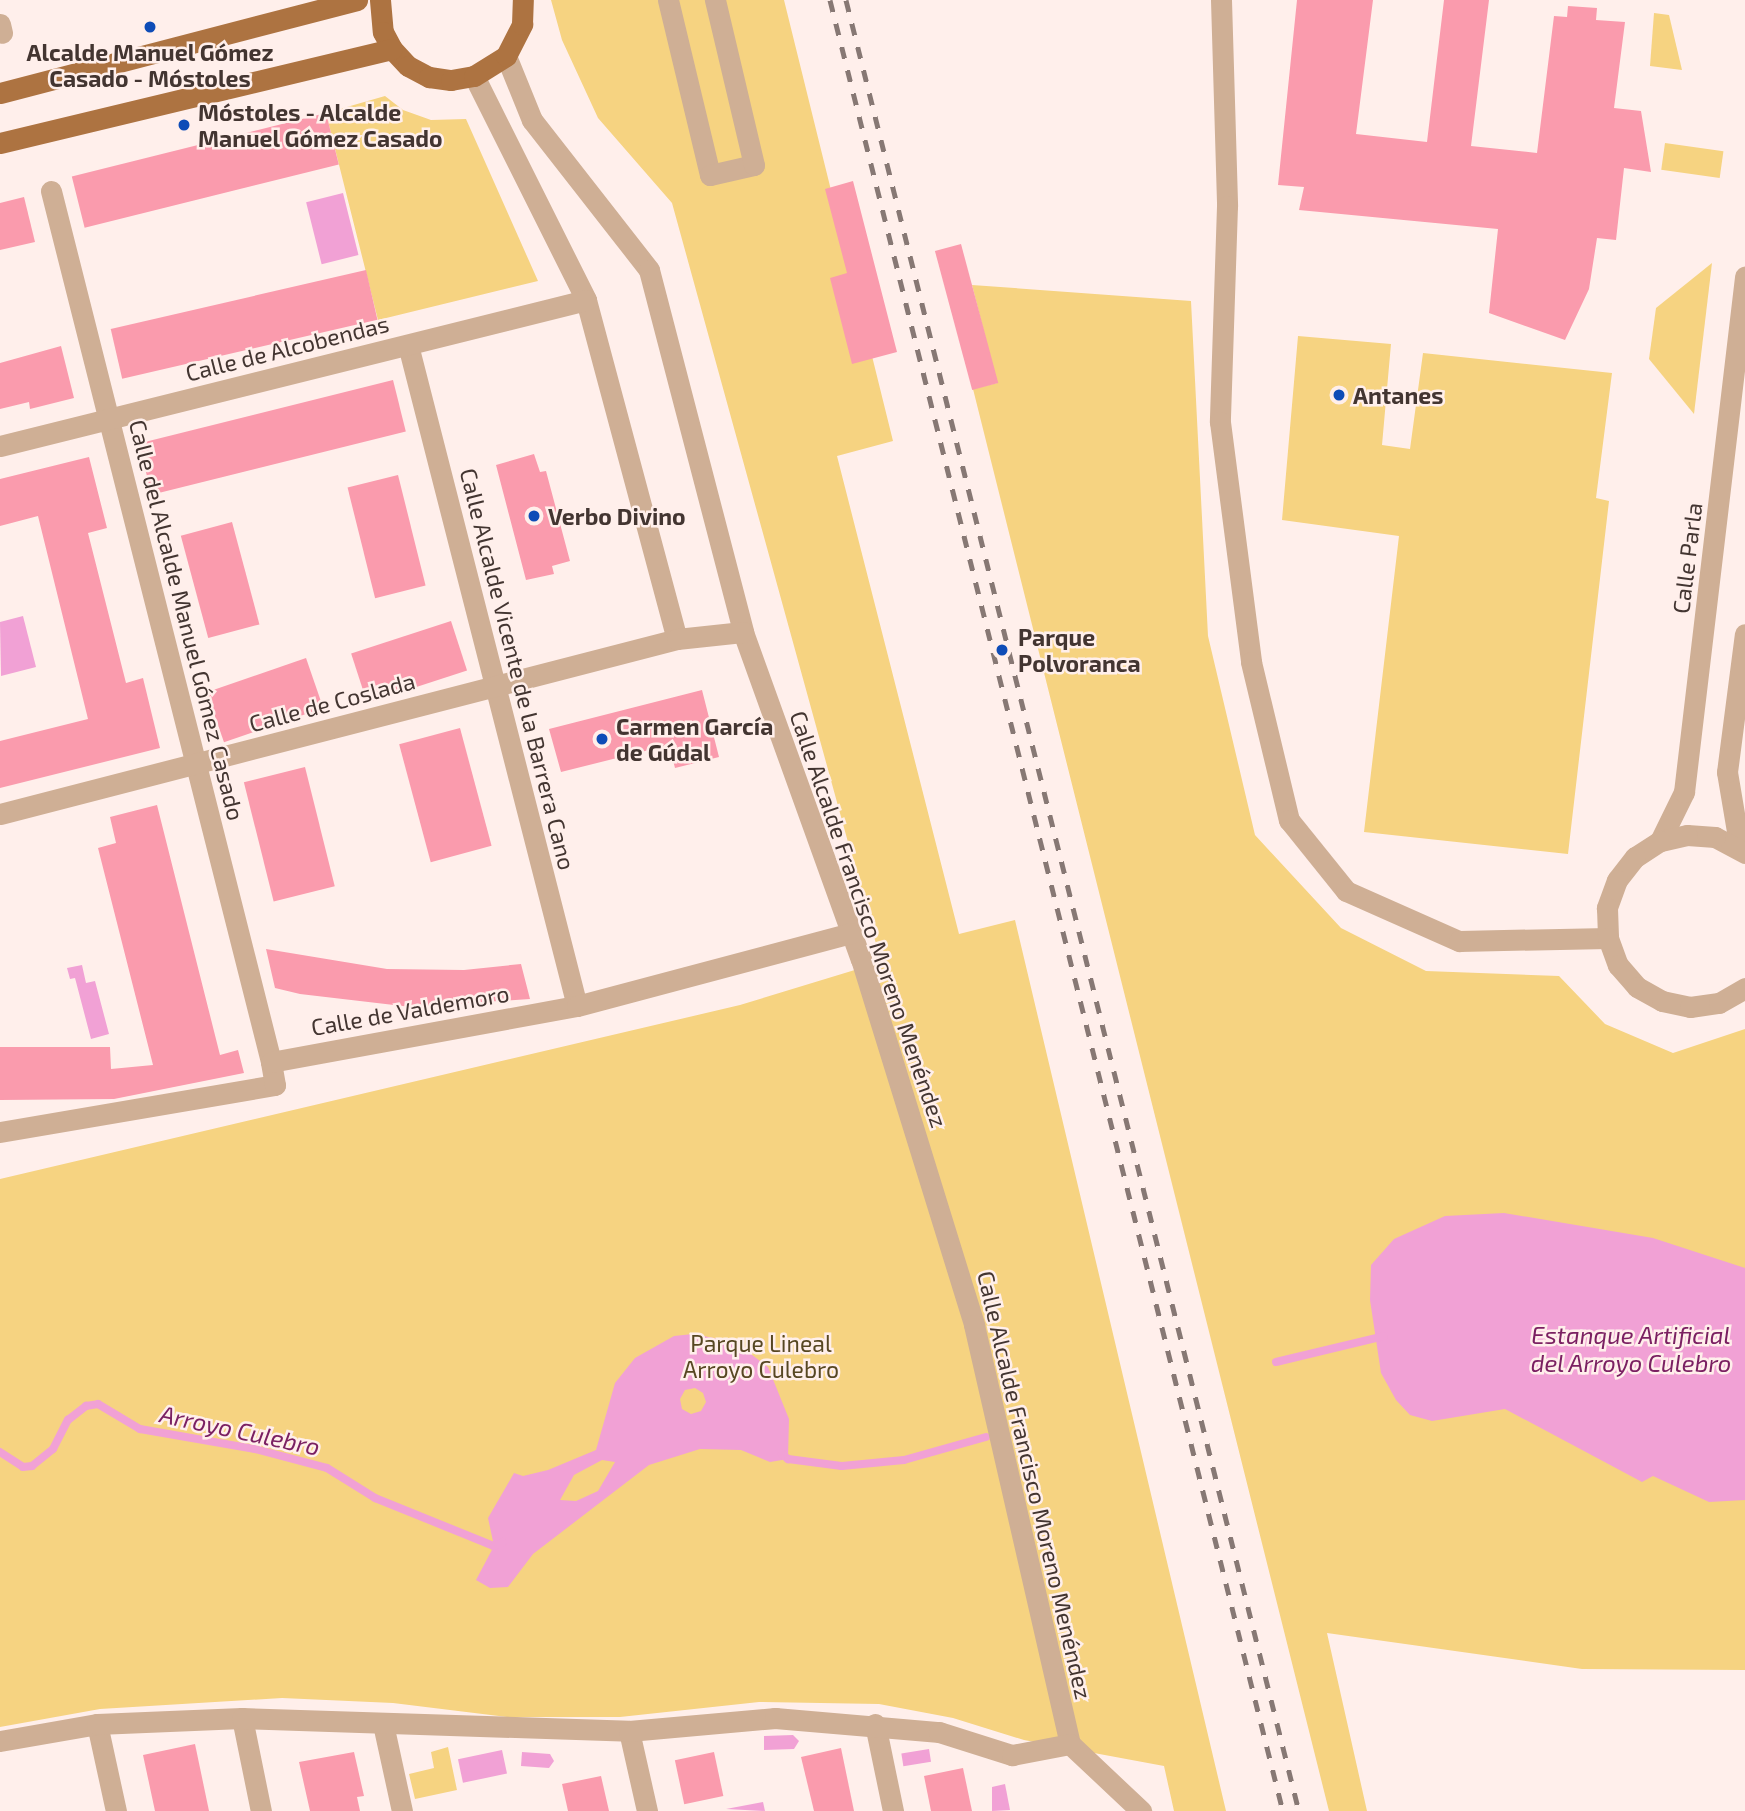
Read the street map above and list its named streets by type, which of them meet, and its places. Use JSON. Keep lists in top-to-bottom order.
{
  "streets": {
    "street": [
      "Calle de Alcobendas",
      "Calle Parla",
      "Calle del Alcalde Manuel Gómez Casado",
      "Calle Alcalde Vicente de la Barrera Cano",
      "Calle de Coslada",
      "Calle Alcalde Francisco Moreno Menéndez",
      "Calle de Valdemoro"
    ]
  },
  "crossings": [
    ["Calle de Alcobendas", "Calle del Alcalde Manuel Gómez Casado"],
    ["Calle de Alcobendas", "Calle Alcalde Vicente de la Barrera Cano"],
    ["Calle del Alcalde Manuel Gómez Casado", "Calle de Coslada"],
    ["Calle del Alcalde Manuel Gómez Casado", "Calle de Valdemoro"],
    ["Calle Alcalde Vicente de la Barrera Cano", "Calle de Coslada"],
    ["Calle Alcalde Vicente de la Barrera Cano", "Calle de Valdemoro"],
    ["Calle de Coslada", "Calle Alcalde Francisco Moreno Menéndez"],
    ["Calle Alcalde Francisco Moreno Menéndez", "Calle de Valdemoro"]
  ],
  "water": ["Estanque Artificial del Arroyo Culebro", "Arroyo Culebro"],
  "parks": ["Parque Lineal Arroyo Culebro"],
  "places": [
    "Alcalde Manuel Gómez Casado - Móstoles",
    "Móstoles - Alcalde Manuel Gómez Casado",
    "Antanes",
    "Verbo Divino",
    "Parque Polvoranca",
    "Carmen García de Gúdal"
  ]
}
